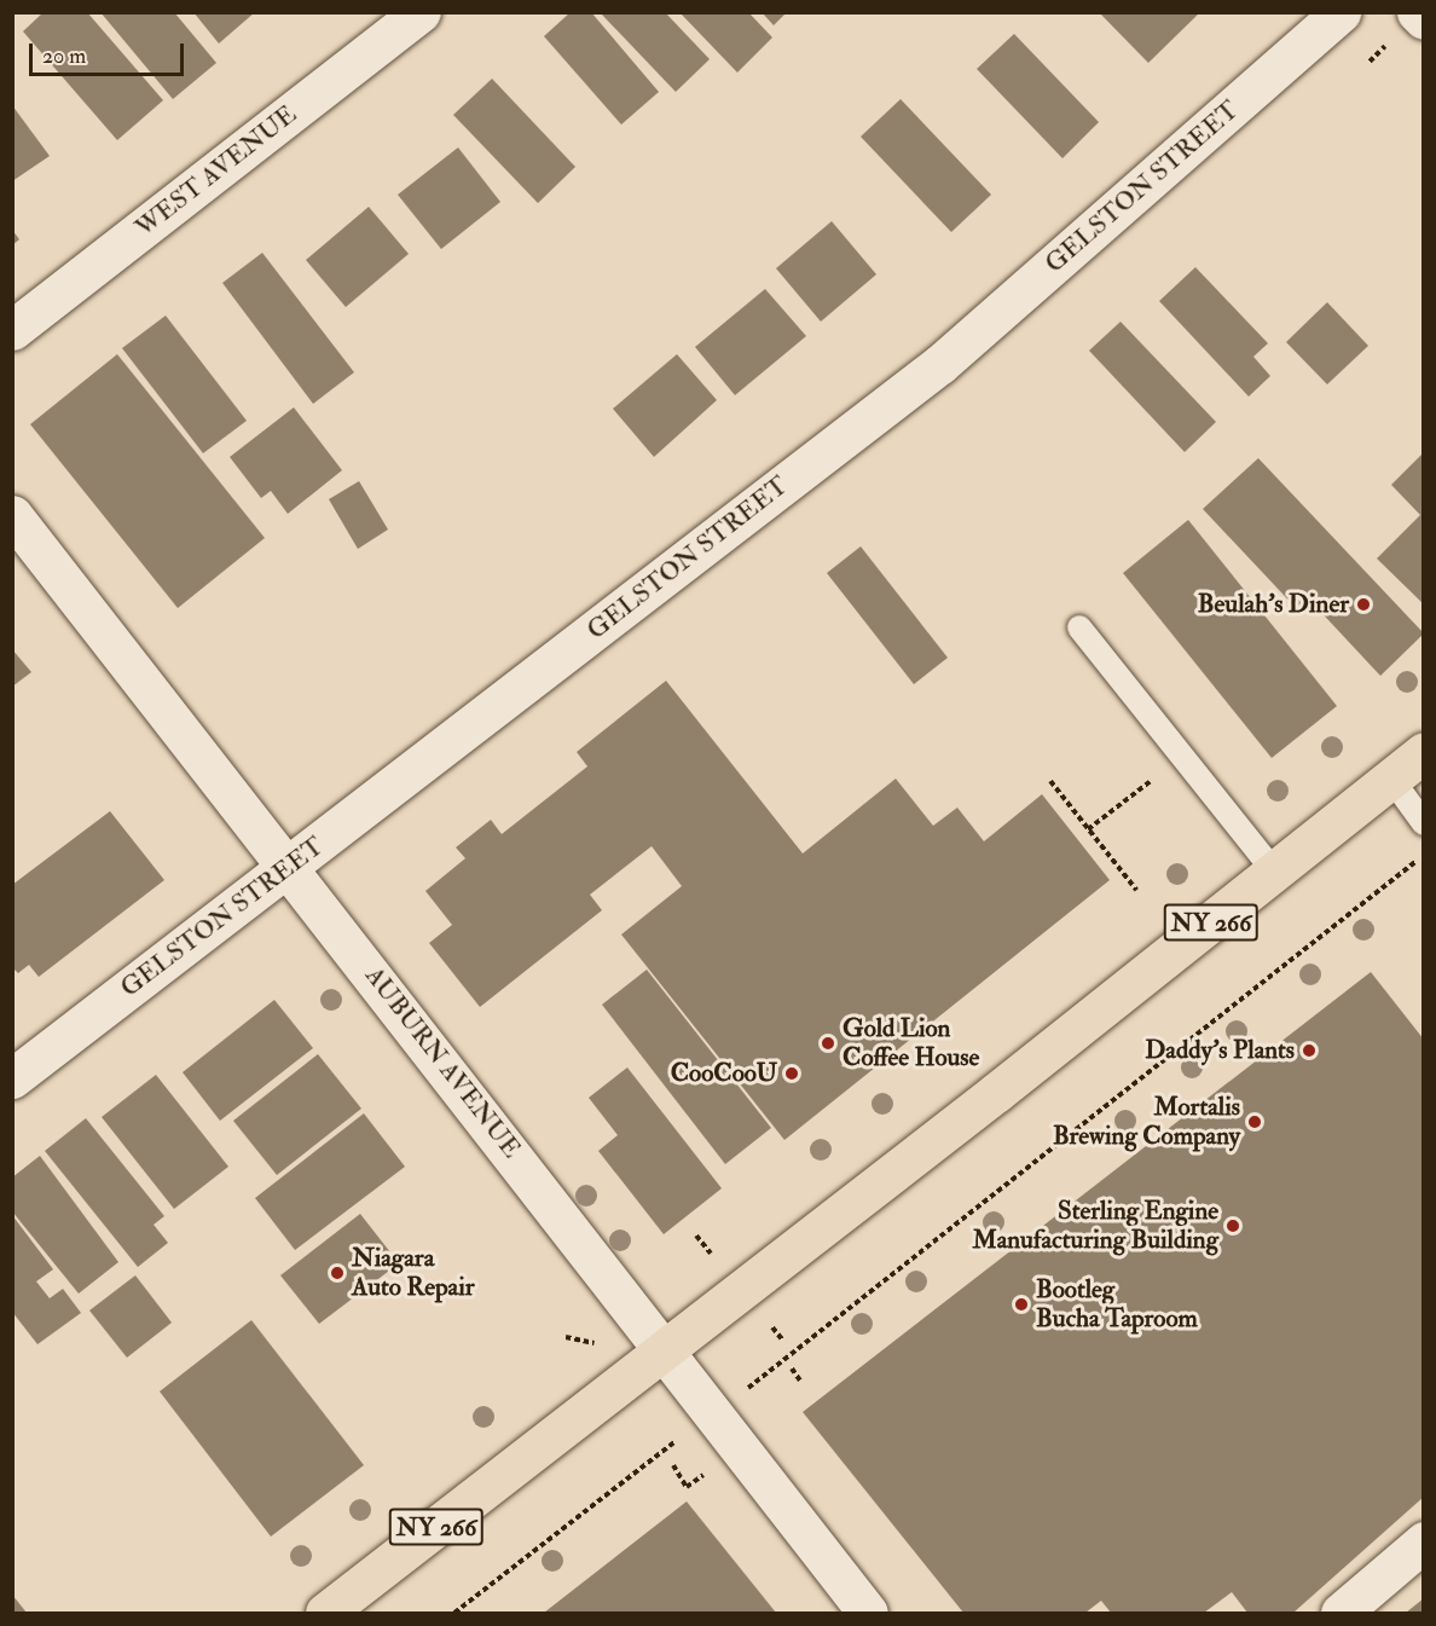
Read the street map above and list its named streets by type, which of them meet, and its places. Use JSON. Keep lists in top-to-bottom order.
{
  "streets": {
    "main road": ["NY 266"],
    "street": ["WEST AVENUE", "GELSTON STREET", "AUBURN AVENUE"]
  },
  "crossings": [
    ["GELSTON STREET", "AUBURN AVENUE"],
    ["NY 266", "AUBURN AVENUE"]
  ],
  "places": [
    "Beulah's Diner",
    "Gold Lion Coffee House",
    "Daddy's Plants",
    "CooCooU",
    "Mortalis Brewing Company",
    "Sterling Engine Manufacturing Building",
    "Niagara Auto Repair",
    "Bootleg Bucha Taproom"
  ],
  "scale_bar": "20 m"
}
